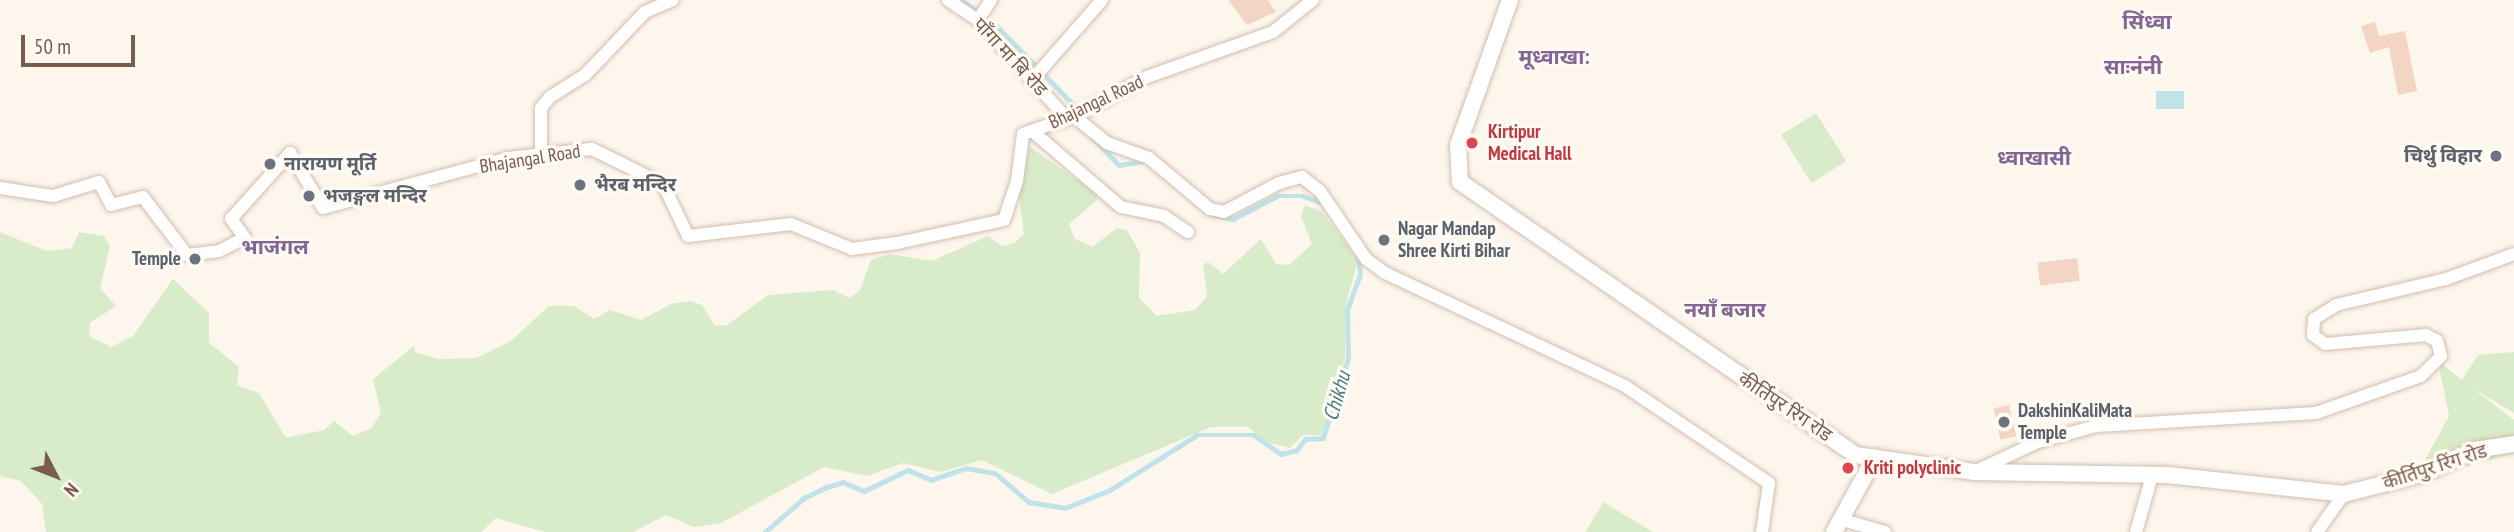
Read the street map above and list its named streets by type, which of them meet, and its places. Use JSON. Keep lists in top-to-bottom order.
{
  "streets": {
    "street": ["पाँगा मा बि रोड", "Bhajangal Road", "कीर्तिपुर रिंग रोड"]
  },
  "crossings": [
    ["पाँगा मा बि रोड", "Bhajangal Road"]
  ],
  "districts": [
    "सिंध्वा",
    "मूध्वाखा:",
    "साःनंनी",
    "ध्वाखासी",
    "भाजंगल",
    "नयाँ बजार"
  ],
  "water": ["Chikhu"],
  "places": [
    "Kirtipur Medical Hall",
    "चिर्थु विहार",
    "नारायण मूर्ति",
    "भैरब मन्दिर",
    "भजङ्गल मन्दिर",
    "Nagar Mandap Shree Kirti Bihar",
    "Temple",
    "DakshinKaliMata Temple",
    "Kriti polyclinic"
  ],
  "scale_bar": "50 m",
  "north": "bottom right"
}
